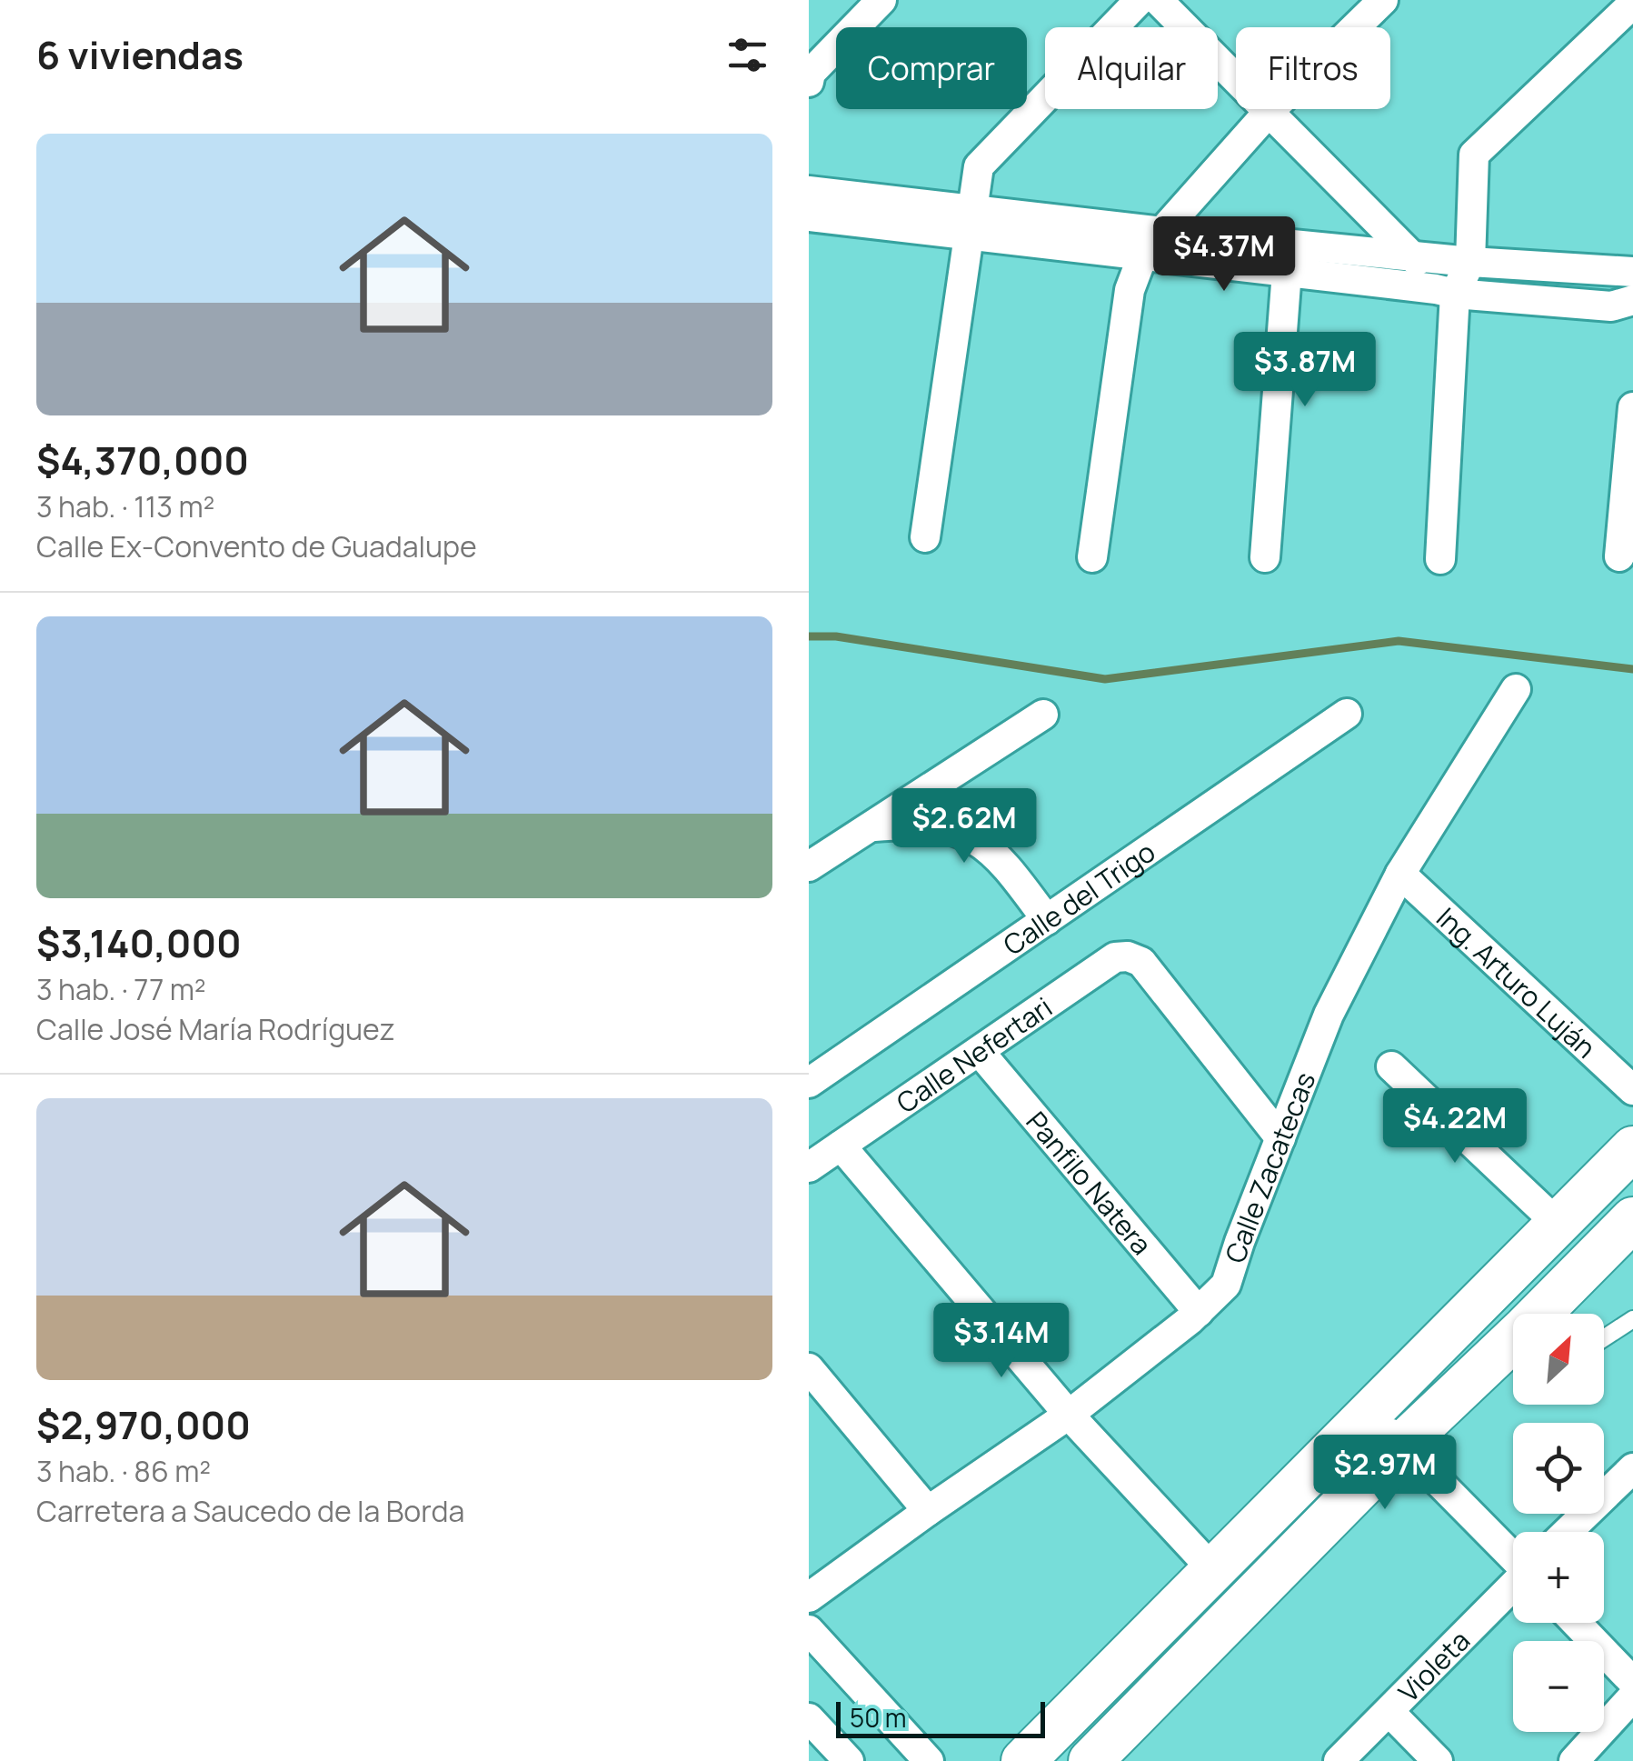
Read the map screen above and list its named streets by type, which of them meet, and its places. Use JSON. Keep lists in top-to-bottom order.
{
  "streets": {
    "street": [
      "Calle del Trigo",
      "Ing. Arturo Luján",
      "Calle Nefertari",
      "Calle Zacatecas",
      "Panfilo Natera",
      "Violeta"
    ]
  },
  "crossings": [
    ["Ing. Arturo Luján", "Calle Zacatecas"],
    ["Calle Nefertari", "Calle Zacatecas"],
    ["Calle Nefertari", "Panfilo Natera"],
    ["Calle Zacatecas", "Panfilo Natera"]
  ],
  "scale_bar": "50 m",
  "north": "top right",
  "page": {
    "heading": "6 viviendas",
    "chip": ["Comprar", "Alquilar", "Filtros"],
    "list": [
      {
        "name": "$4,370,000",
        "note": "3 hab. · 113 m² · Calle Ex-Convento de Guadalupe"
      },
      {
        "name": "$3,140,000",
        "note": "3 hab. · 77 m² · Calle José María Rodríguez"
      },
      {
        "name": "$2,970,000",
        "note": "3 hab. · 86 m² · Carretera a Saucedo de la Borda"
      }
    ],
    "price": [
      "$4.37M",
      "$3.87M",
      "$2.62M",
      "$4.22M",
      "$3.14M",
      "$2.97M"
    ],
    "map_buttons": ["+", "−"],
    "scale": "50 m"
  }
}
